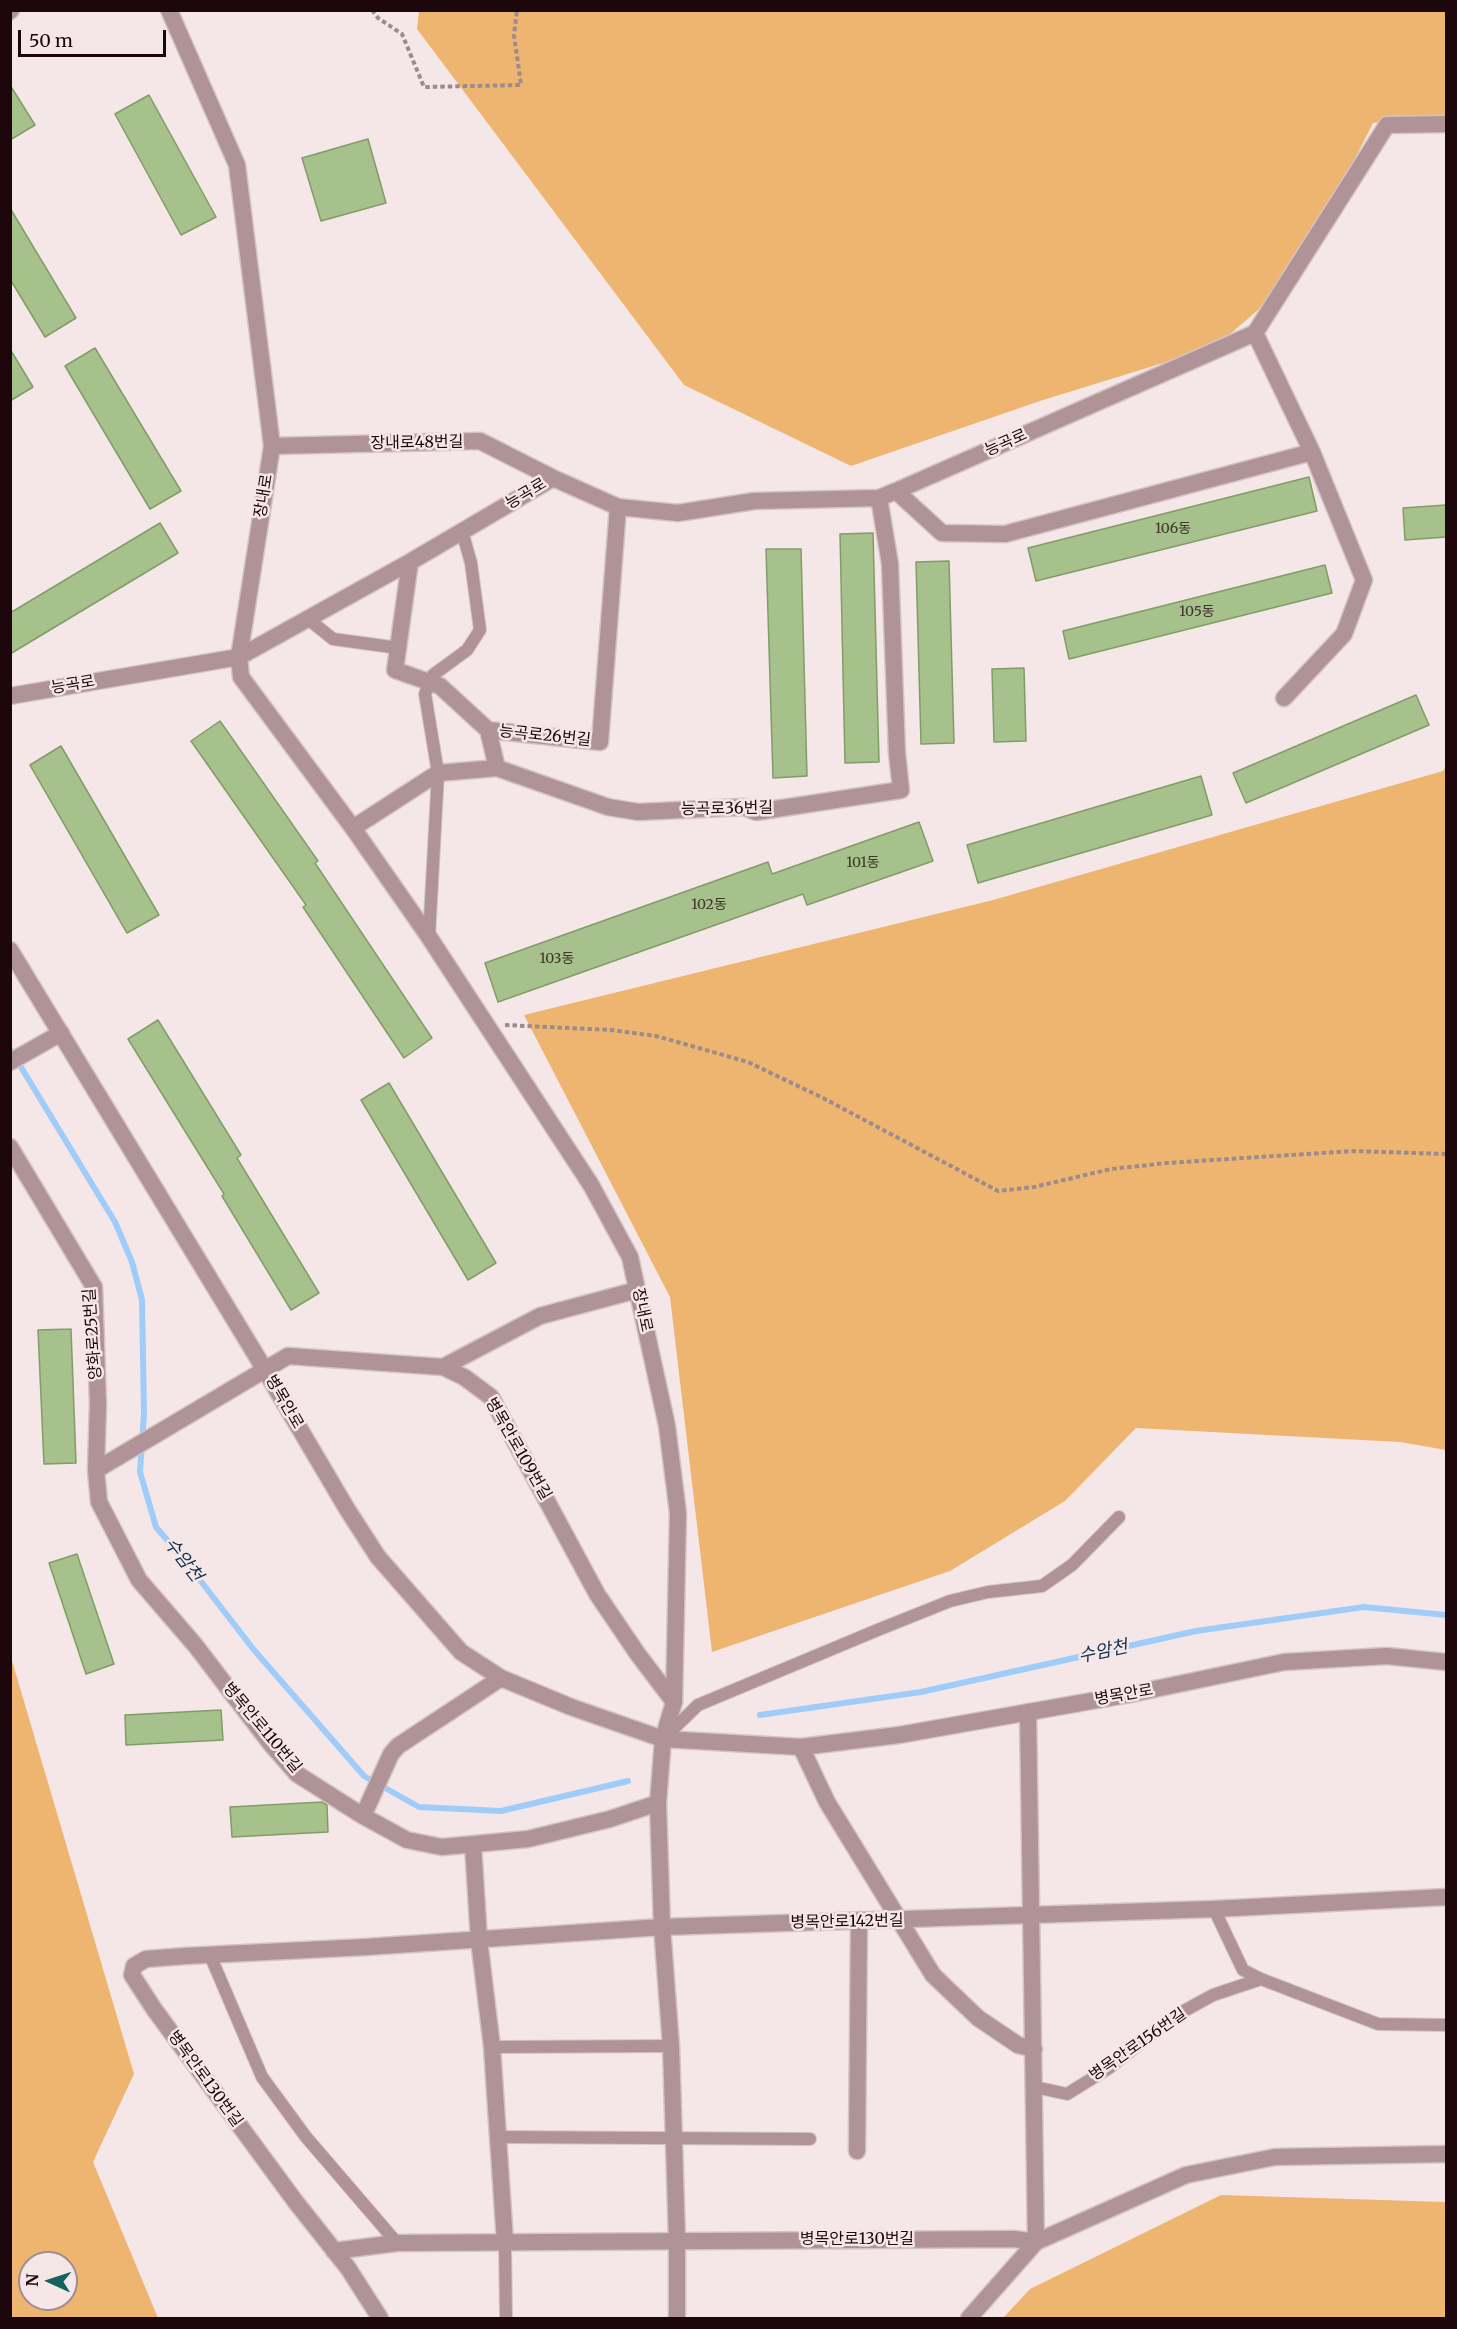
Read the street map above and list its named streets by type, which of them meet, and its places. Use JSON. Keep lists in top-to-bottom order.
{
  "streets": {
    "street": [
      "장내로48번길",
      "능곡로",
      "장내로",
      "능곡로26번길",
      "능곡로36번길",
      "양화로25번길",
      "병목안로",
      "병목안로109번길",
      "병목안로110번길",
      "병목안로142번길",
      "병목안로130번길"
    ],
    "lane": ["병목안로156번길"]
  },
  "crossings": [
    ["장내로48번길", "능곡로"],
    ["장내로48번길", "장내로"],
    ["능곡로", "장내로"],
    ["능곡로", "능곡로26번길"],
    ["능곡로", "능곡로36번길"],
    ["장내로", "능곡로36번길"],
    ["장내로", "병목안로"],
    ["장내로", "병목안로109번길"],
    ["양화로25번길", "병목안로110번길"],
    ["병목안로", "병목안로109번길"],
    ["병목안로142번길", "병목안로130번길"]
  ],
  "water": ["수암천"],
  "house_numbers": [
    "106동",
    "105동",
    "101동",
    "102동",
    "103동"
  ],
  "scale_bar": "50 m",
  "north": "left"
}
